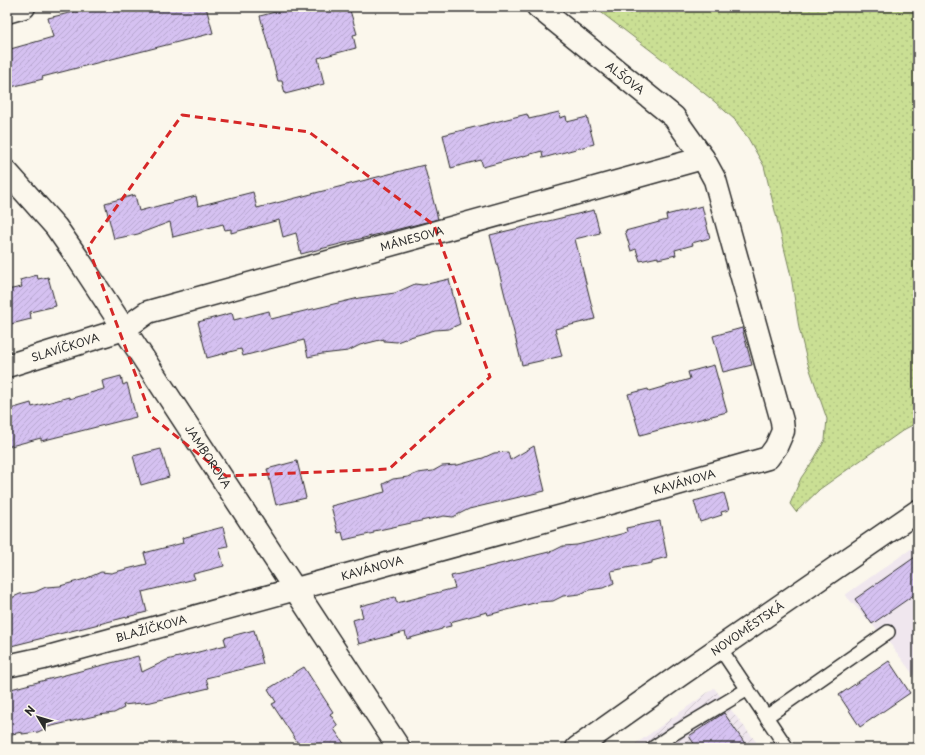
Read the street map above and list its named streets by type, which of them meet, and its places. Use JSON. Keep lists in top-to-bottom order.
{
  "streets": {
    "street": [
      "ALŠOVA",
      "MÁNESOVA",
      "SLAVÍČKOVA",
      "JAMBOROVA",
      "KAVÁNOVA",
      "BLAŽÍČKOVA",
      "NOVOMĚSTSKÁ"
    ]
  },
  "crossings": [
    ["ALŠOVA", "MÁNESOVA"],
    ["ALŠOVA", "KAVÁNOVA"],
    ["MÁNESOVA", "SLAVÍČKOVA"],
    ["MÁNESOVA", "JAMBOROVA"],
    ["MÁNESOVA", "KAVÁNOVA"],
    ["SLAVÍČKOVA", "JAMBOROVA"],
    ["JAMBOROVA", "KAVÁNOVA"],
    ["JAMBOROVA", "BLAŽÍČKOVA"],
    ["KAVÁNOVA", "BLAŽÍČKOVA"]
  ],
  "north": "top left"
}
